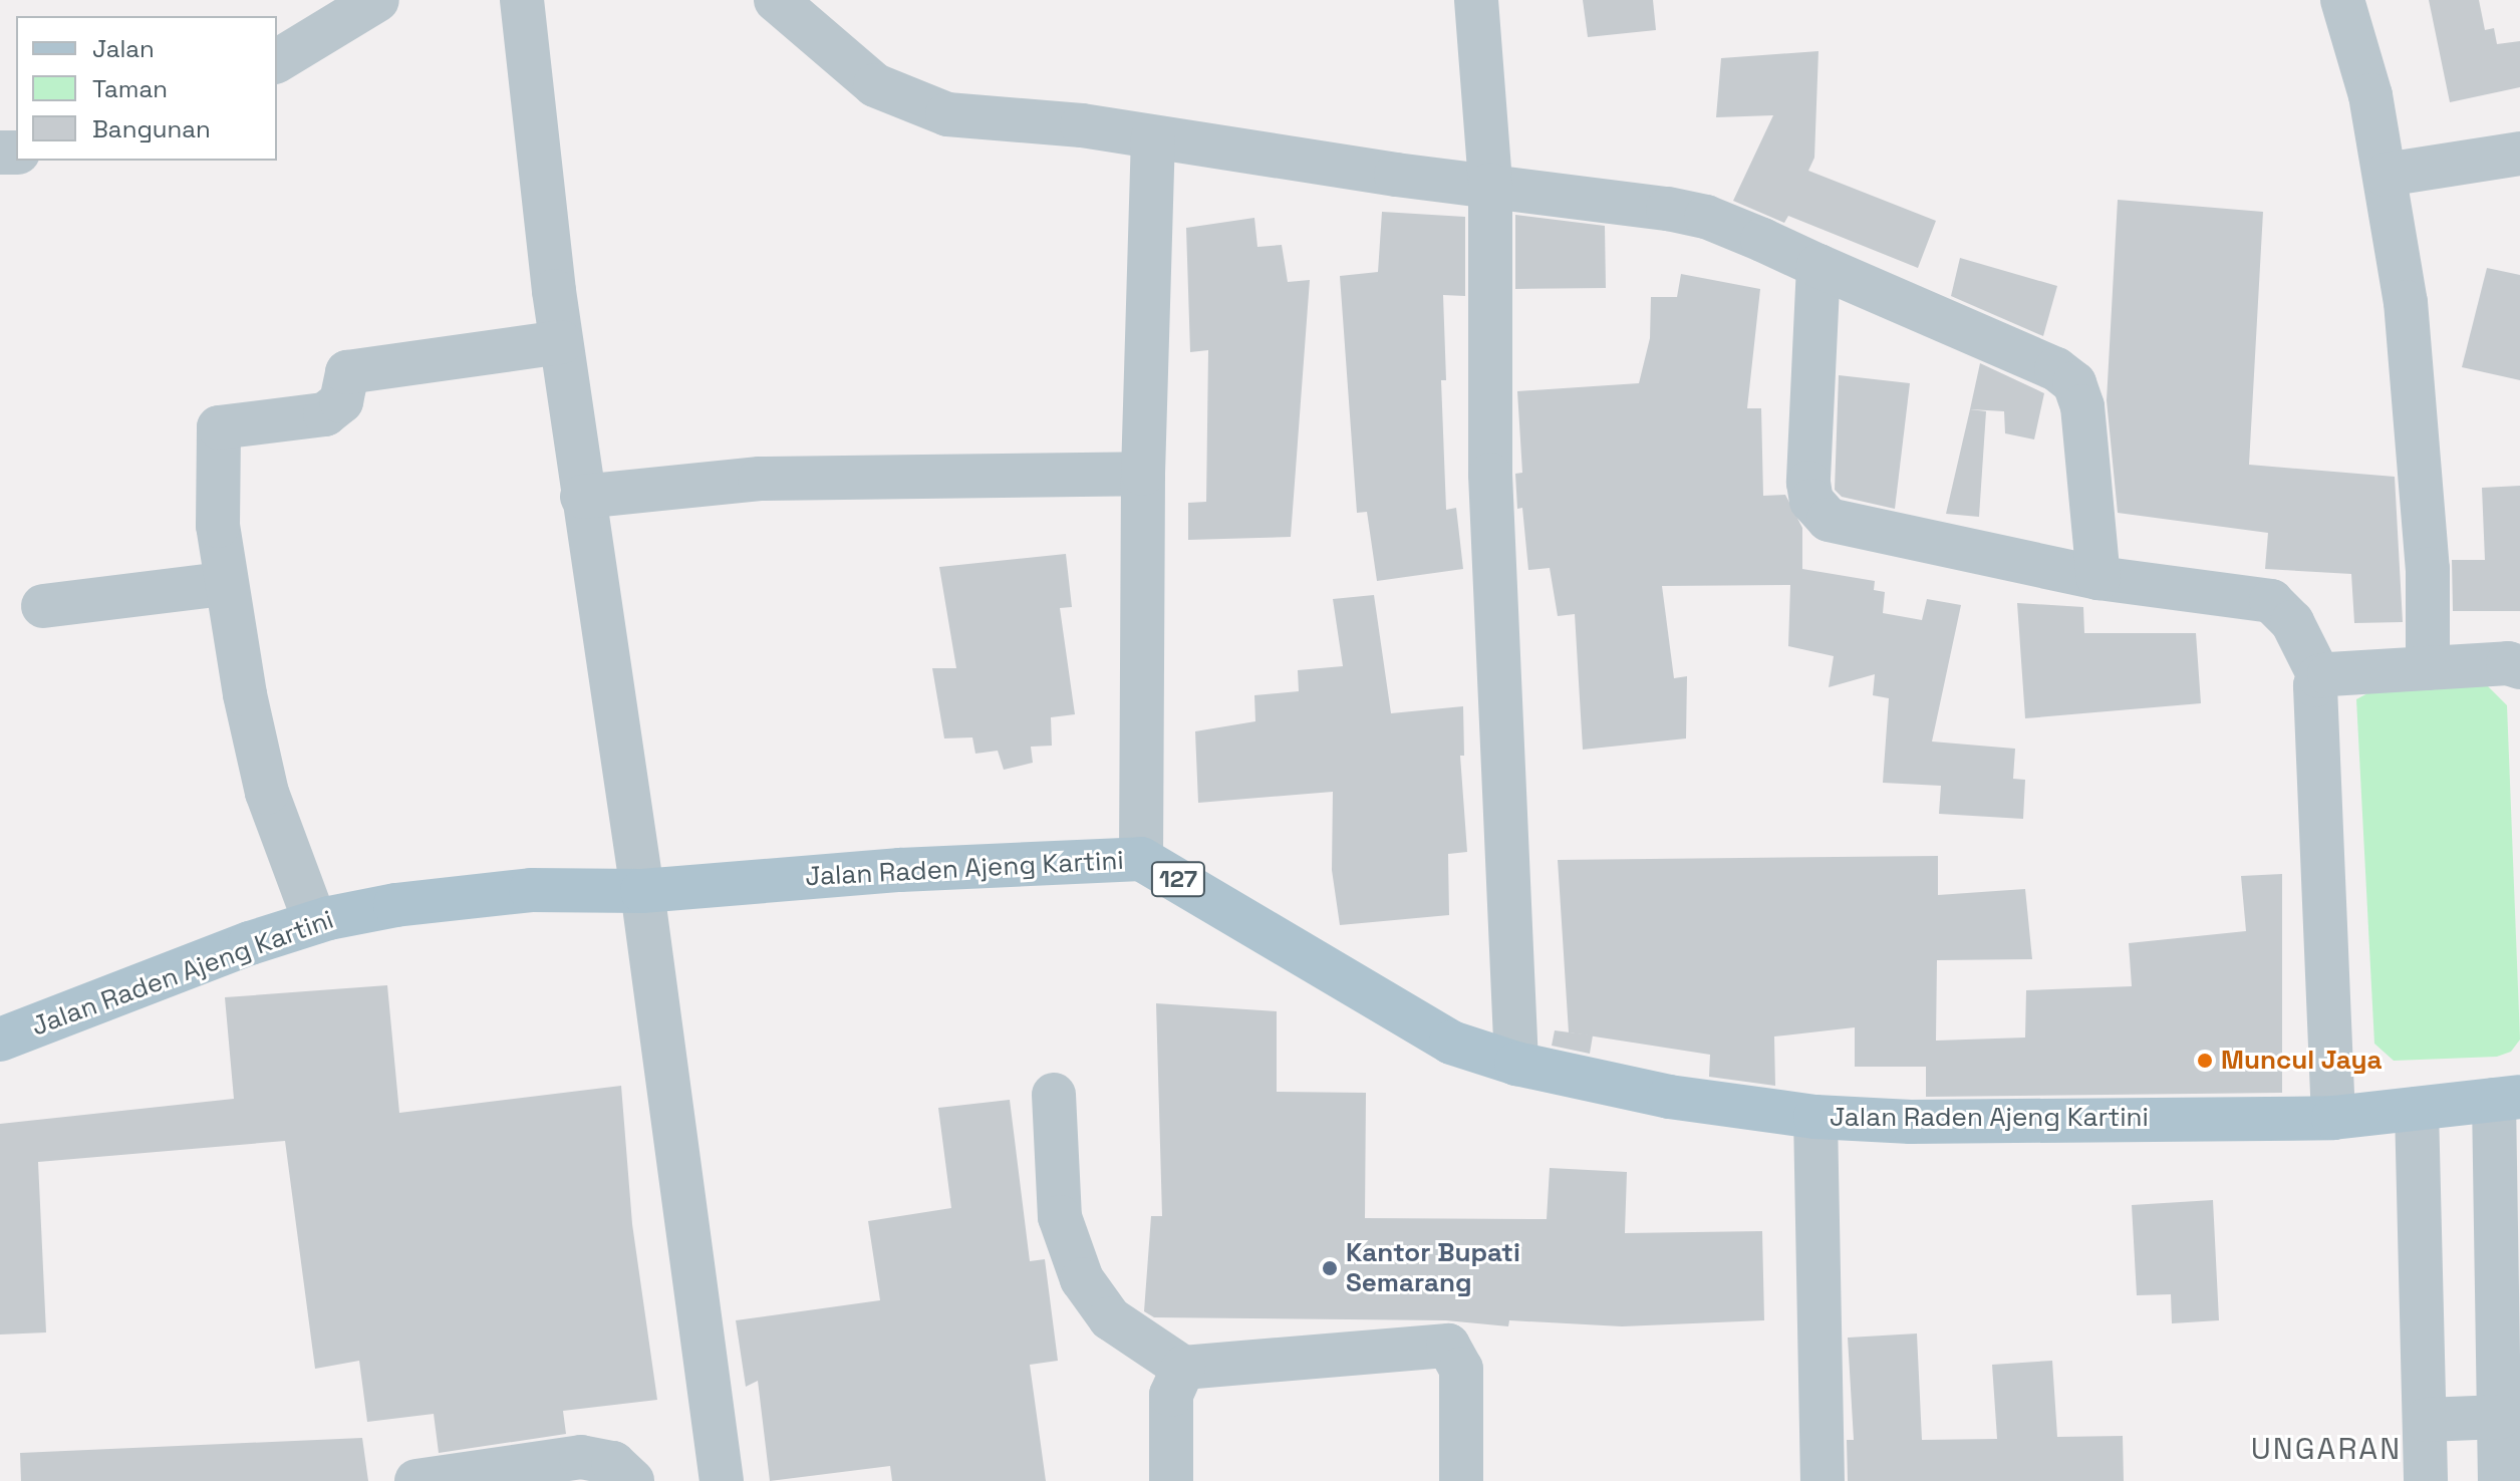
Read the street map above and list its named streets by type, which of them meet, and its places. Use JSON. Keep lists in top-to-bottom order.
{
  "streets": {
    "main road": ["Jalan Raden Ajeng Kartini", "127"]
  },
  "districts": ["UNGARAN"],
  "places": ["Muncul Jaya", "Kantor Bupati Semarang"],
  "legend": ["Jalan", "Taman", "Bangunan"]
}
